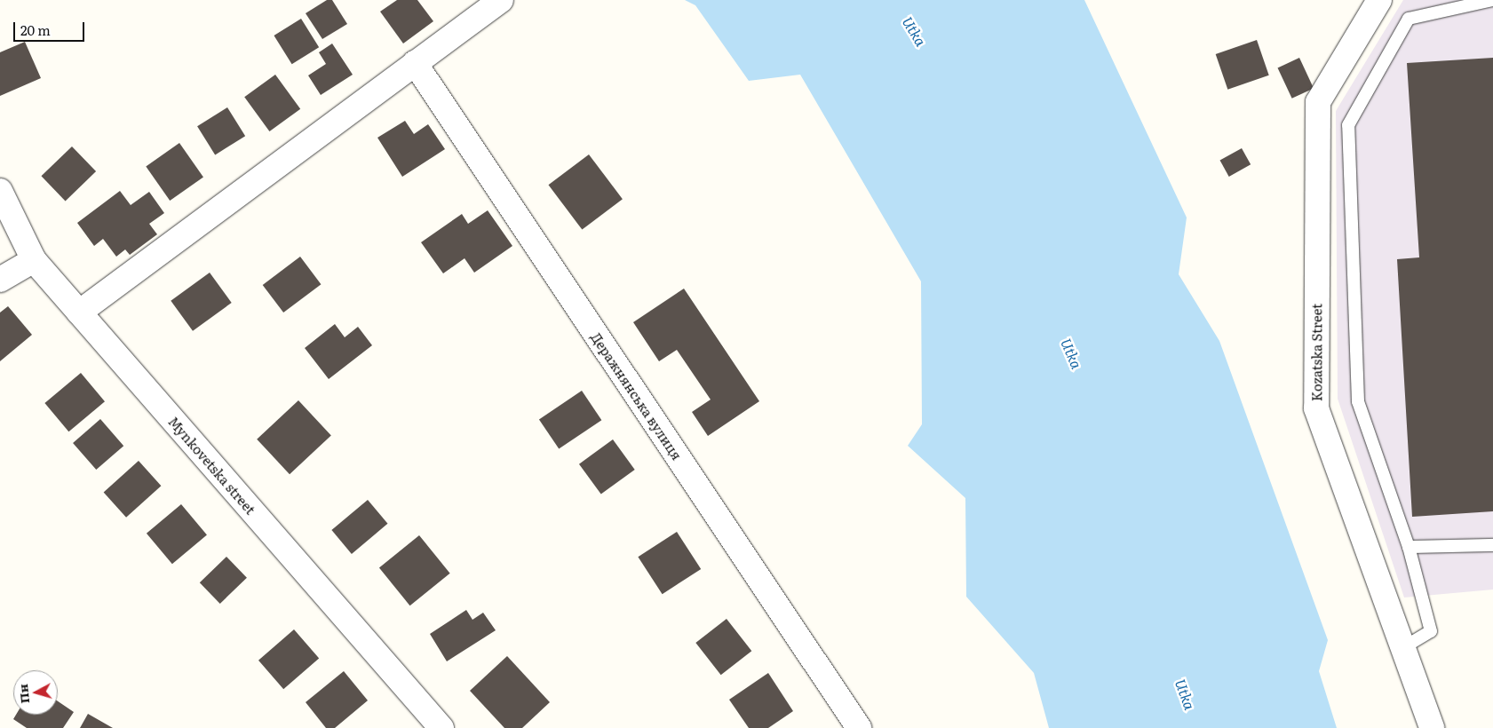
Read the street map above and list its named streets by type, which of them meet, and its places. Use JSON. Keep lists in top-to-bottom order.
{
  "streets": {
    "street": ["Kozatska Street", "Деражнянська вулиця", "Mynkovetska street"]
  },
  "water": ["Utka"],
  "scale_bar": "20 m",
  "north": "left"
}
